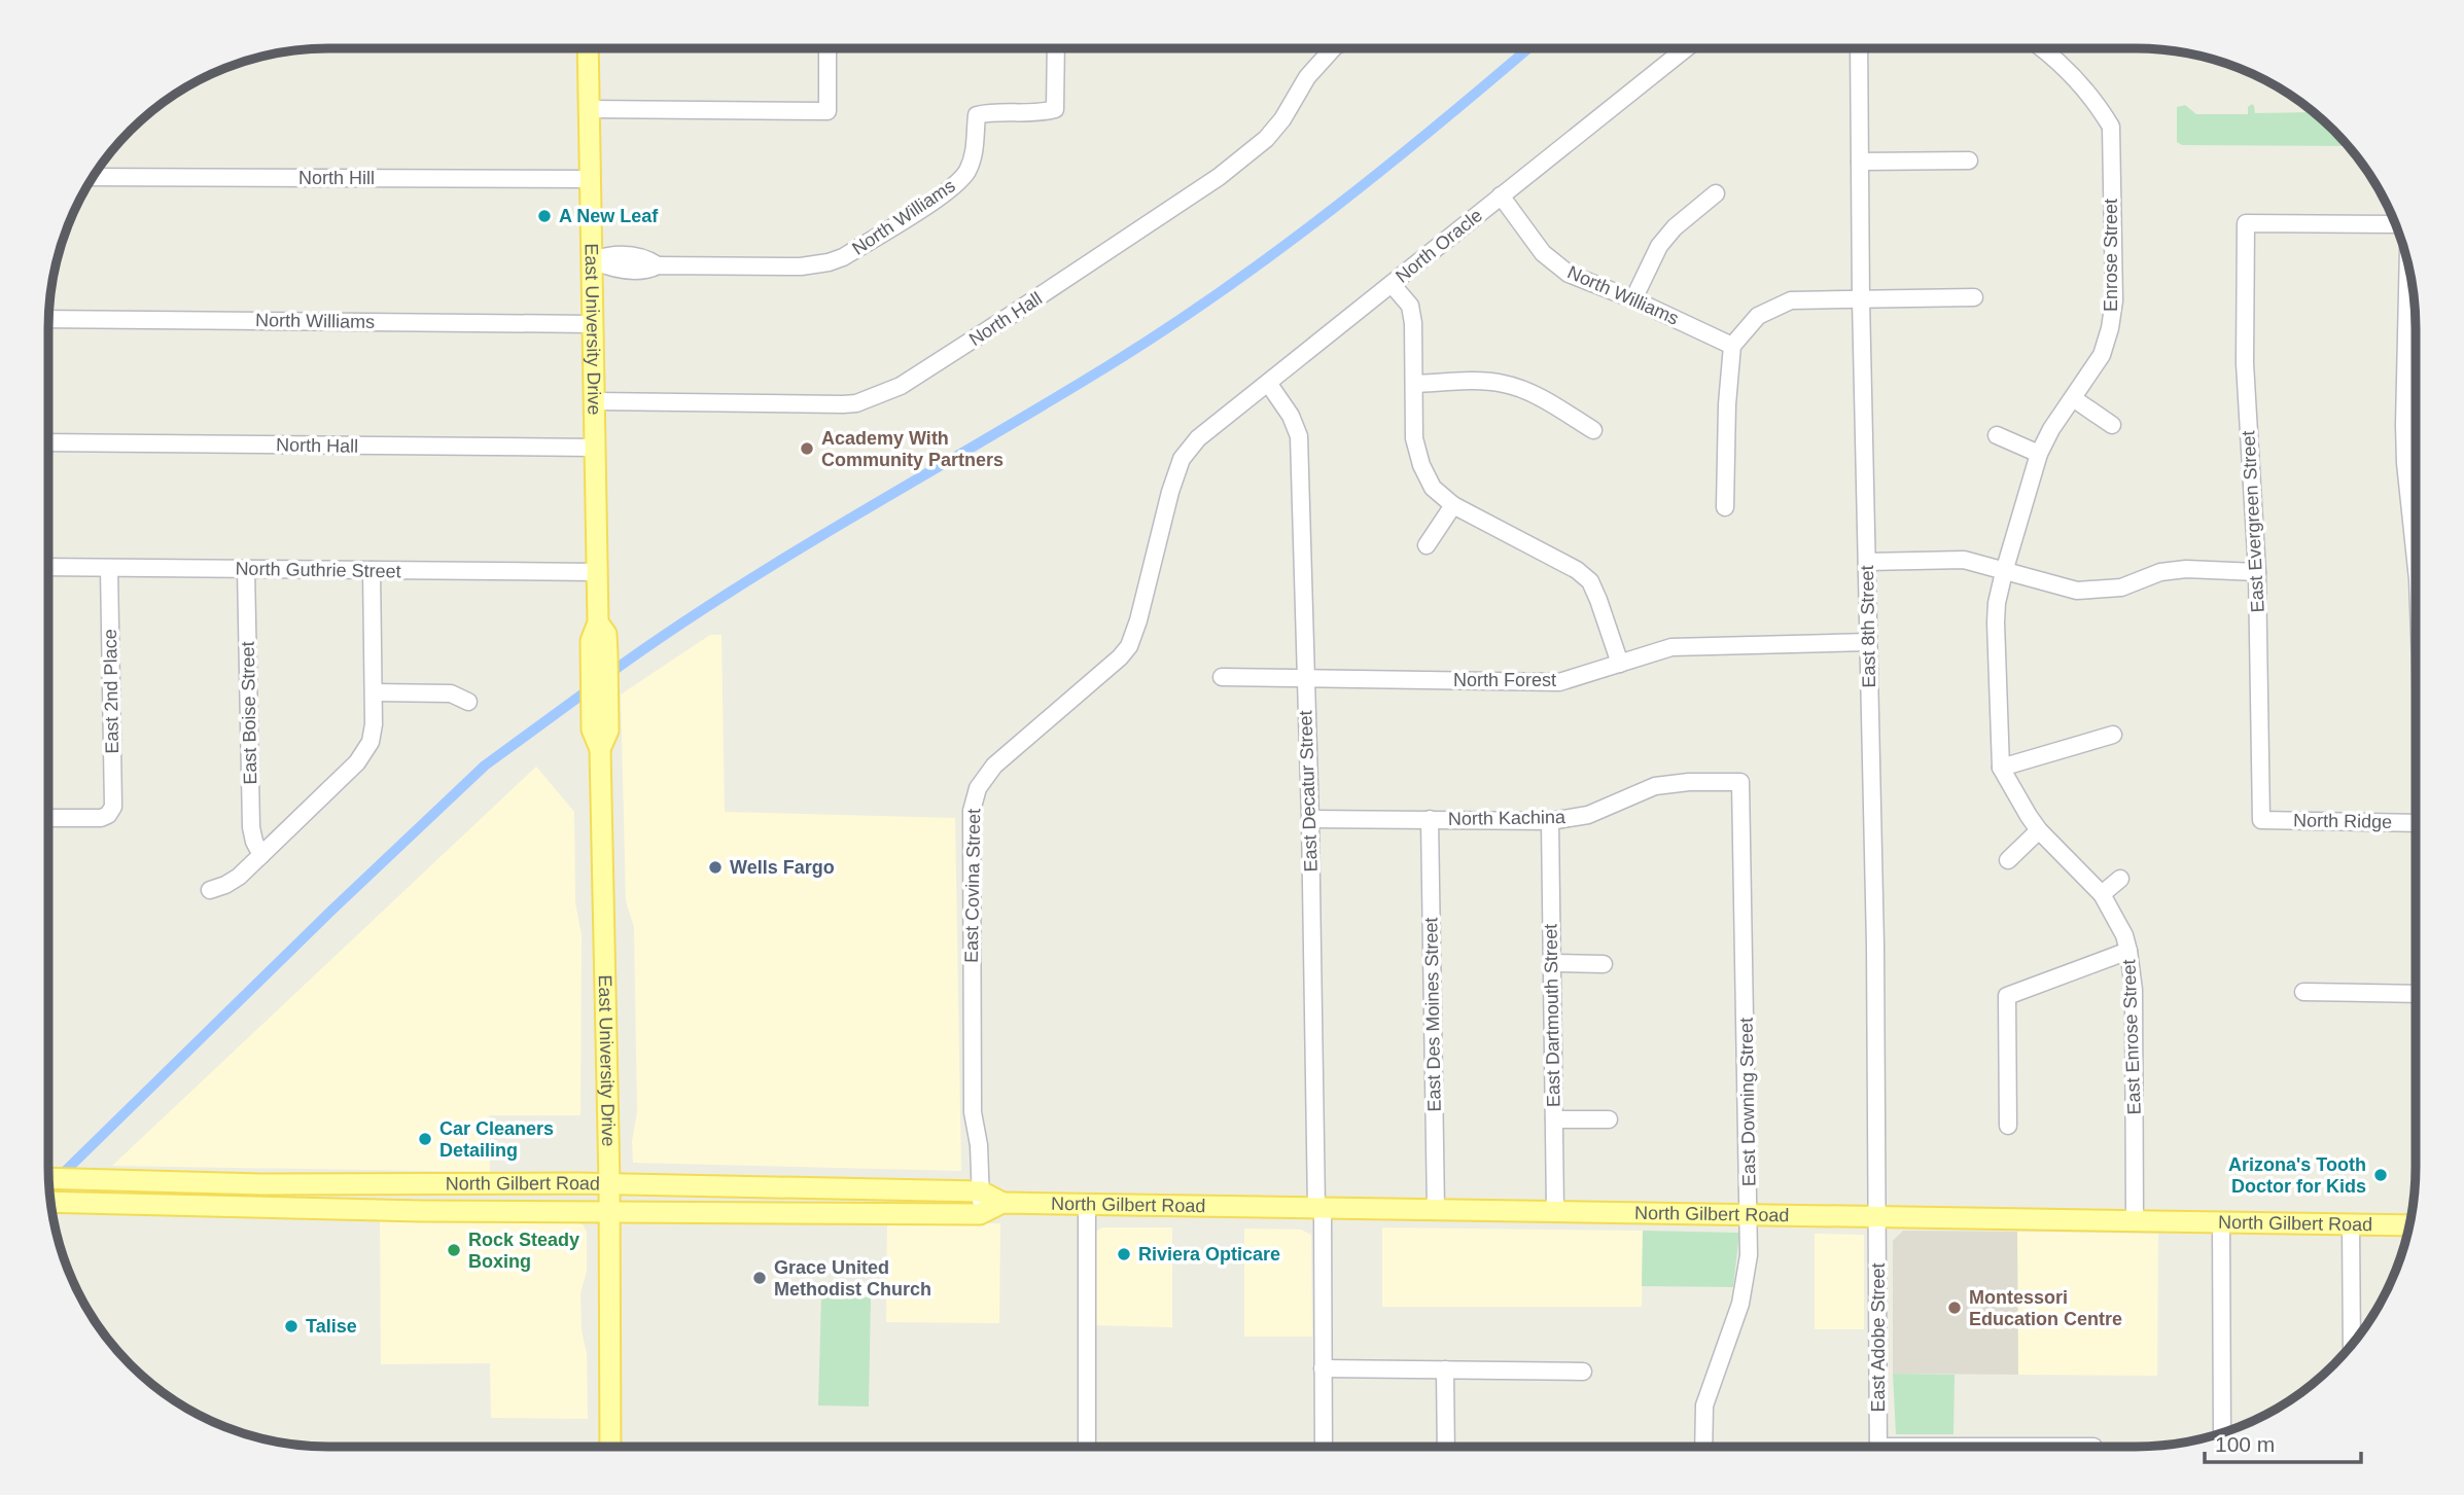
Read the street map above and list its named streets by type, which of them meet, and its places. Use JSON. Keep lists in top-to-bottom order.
{
  "streets": {
    "main road": ["East University Drive", "North Gilbert Road"],
    "street": [
      "North Hill",
      "North Williams",
      "North Oracle",
      "Enrose Street",
      "North Hall",
      "East Evergreen Street",
      "North Guthrie Street",
      "East 8th Street",
      "North Forest",
      "East 2nd Place",
      "East Boise Street",
      "East Decatur Street",
      "North Kachina",
      "North Ridge",
      "East Covina Street",
      "East Des Moines Street",
      "East Dartmouth Street",
      "East Enrose Street",
      "East Downing Street",
      "East Adobe Street"
    ]
  },
  "crossings": [
    ["North Hill", "East University Drive"],
    ["North Williams", "North Oracle"],
    ["North Williams", "East University Drive"],
    ["North Oracle", "East Decatur Street"],
    ["North Oracle", "East Covina Street"],
    ["Enrose Street", "East Enrose Street"],
    ["North Hall", "East University Drive"],
    ["East University Drive", "North Guthrie Street"],
    ["East University Drive", "North Gilbert Road"],
    ["East Evergreen Street", "North Ridge"],
    ["North Guthrie Street", "East 2nd Place"],
    ["North Guthrie Street", "East Boise Street"],
    ["East 8th Street", "North Forest"],
    ["East 8th Street", "North Gilbert Road"],
    ["East 8th Street", "East Adobe Street"],
    ["North Forest", "East Decatur Street"],
    ["East Decatur Street", "North Kachina"],
    ["East Decatur Street", "North Gilbert Road"],
    ["North Kachina", "East Des Moines Street"],
    ["North Kachina", "East Dartmouth Street"],
    ["North Kachina", "East Downing Street"],
    ["East Covina Street", "North Gilbert Road"],
    ["East Des Moines Street", "North Gilbert Road"],
    ["East Dartmouth Street", "North Gilbert Road"],
    ["East Enrose Street", "North Gilbert Road"],
    ["East Downing Street", "North Gilbert Road"],
    ["North Gilbert Road", "East Adobe Street"]
  ],
  "places": [
    "A New Leaf",
    "Academy With Community Partners",
    "Wells Fargo",
    "Car Cleaners Detailing",
    "Arizona's Tooth Doctor for Kids",
    "Rock Steady Boxing",
    "Riviera Opticare",
    "Grace United Methodist Church",
    "Montessori Education Centre",
    "Talise"
  ],
  "scale_bar": "100 m"
}
